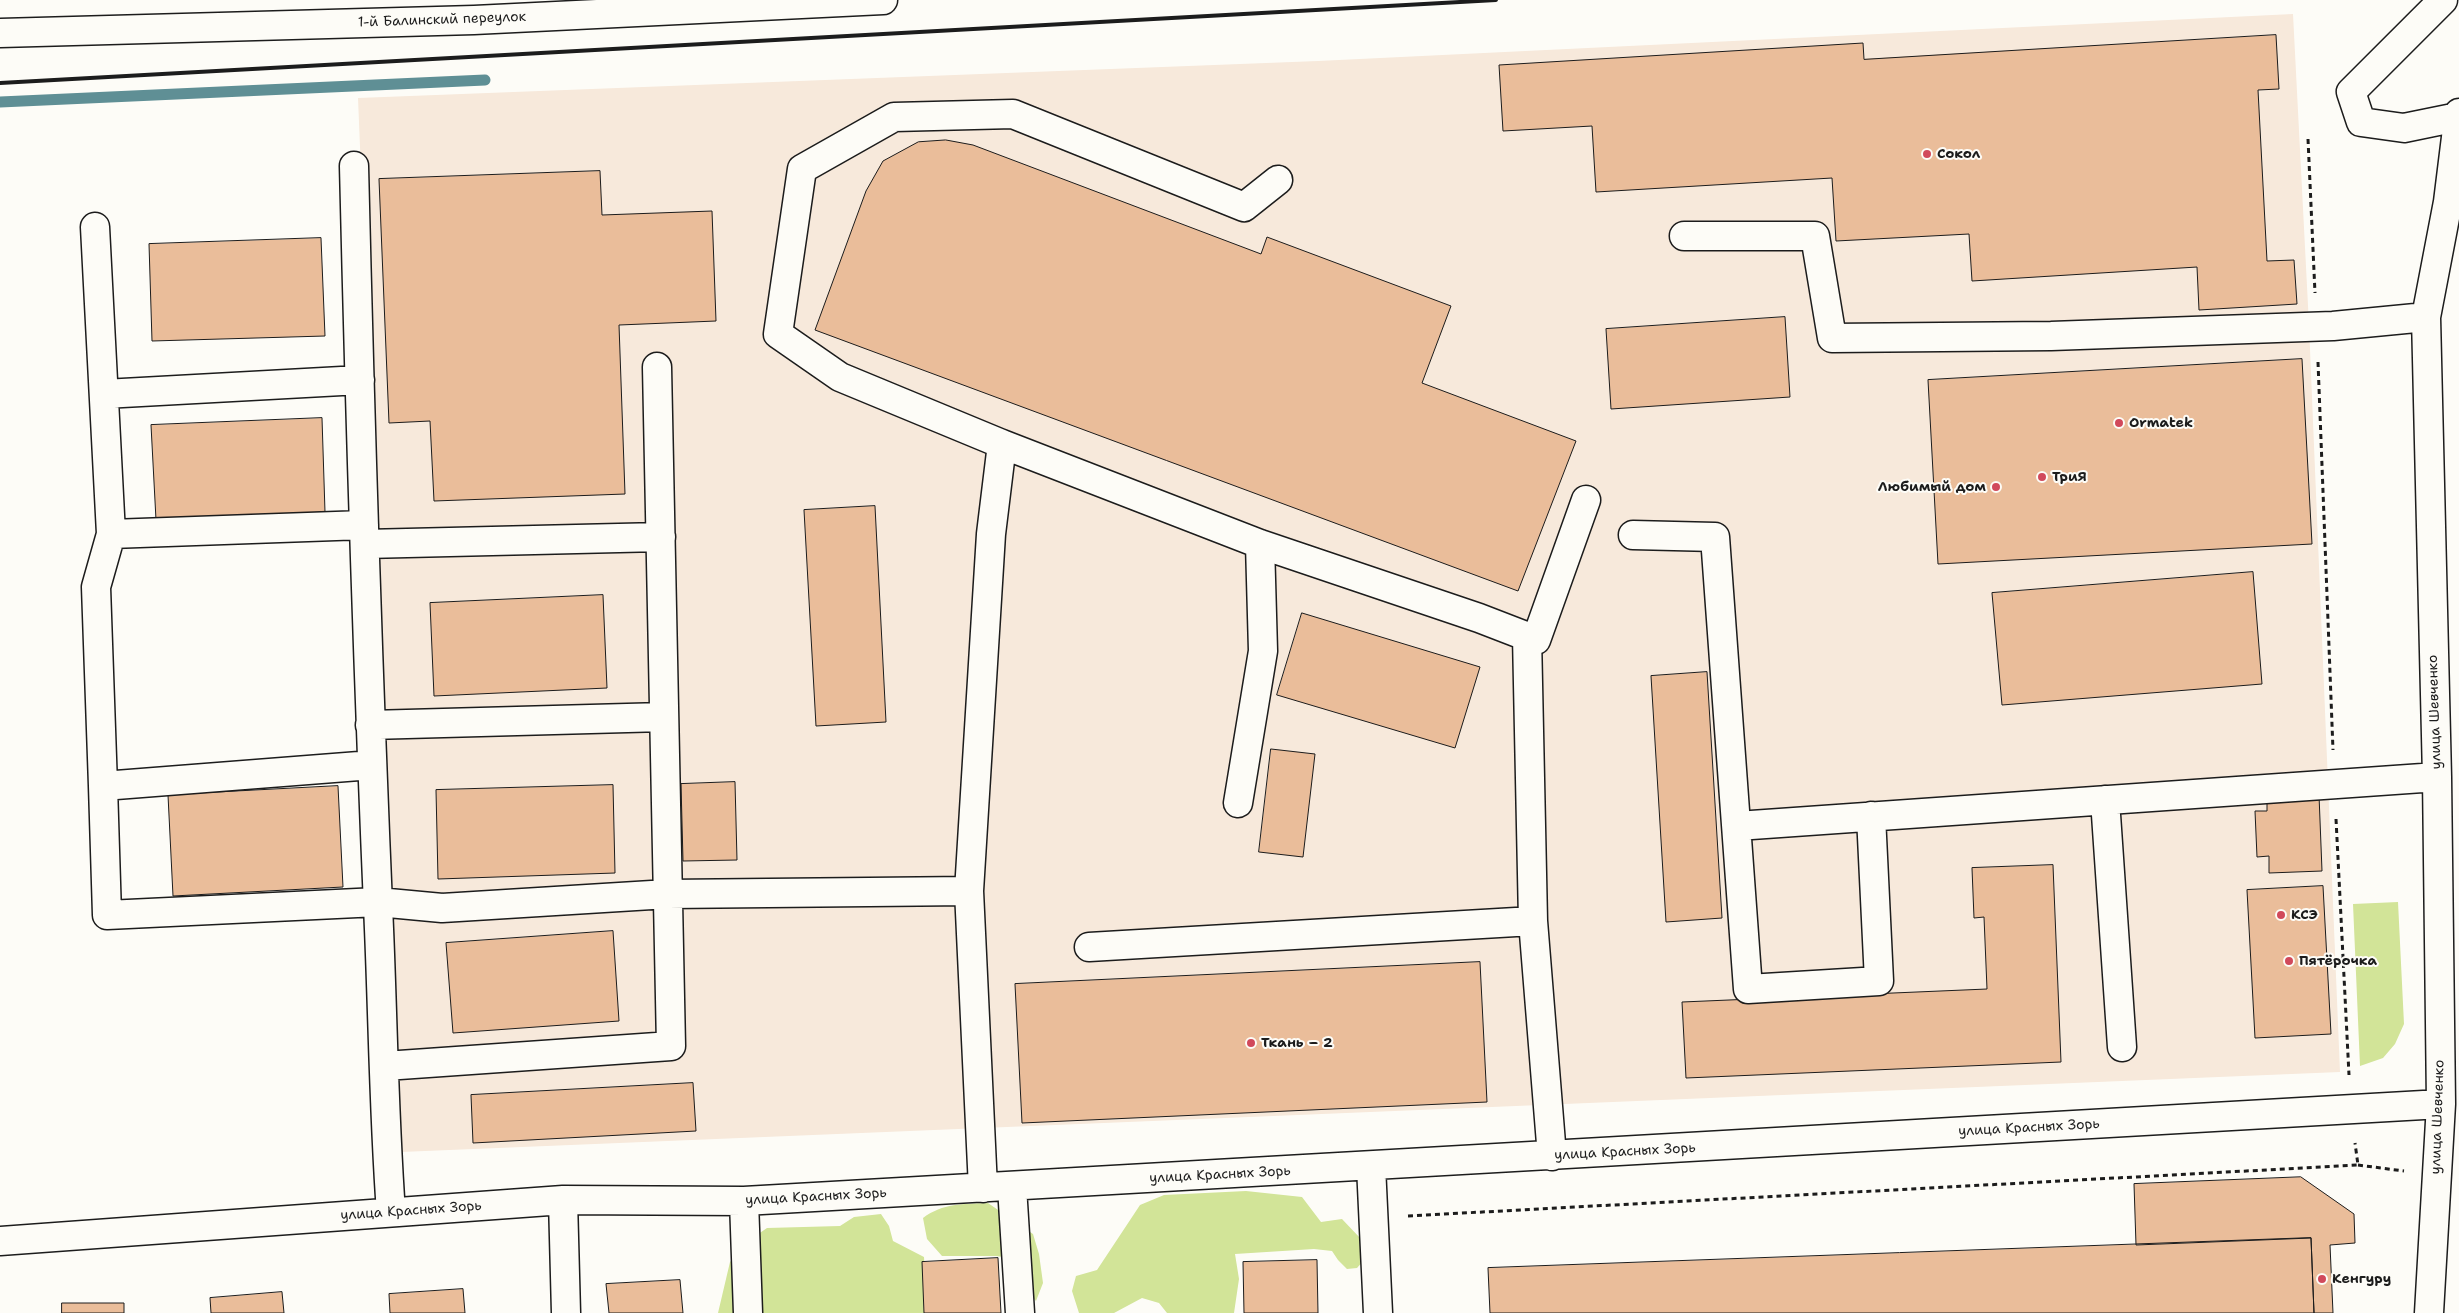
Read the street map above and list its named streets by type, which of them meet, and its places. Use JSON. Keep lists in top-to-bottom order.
{
  "streets": {
    "street": ["1-й Балинский переулок", "улица Шевченко", "улица Красных Зорь"]
  },
  "crossings": [
    ["улица Шевченко", "улица Красных Зорь"]
  ],
  "places": [
    "Сокол",
    "Ormatek",
    "ТриЯ",
    "Любимый дом",
    "КСЭ",
    "Пятёрочка",
    "Ткань – 2",
    "Кенгуру"
  ]
}
